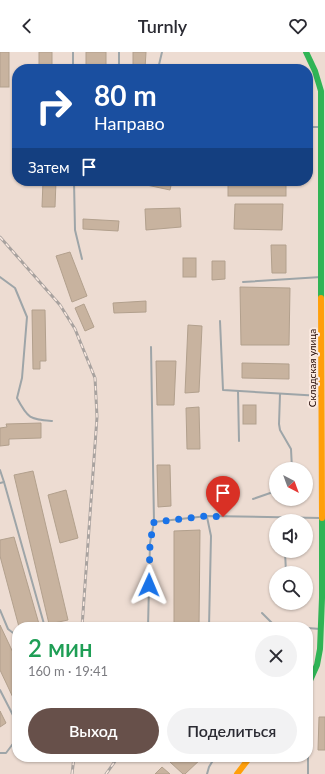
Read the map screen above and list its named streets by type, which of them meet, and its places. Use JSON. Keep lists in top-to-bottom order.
{
  "streets": {
    "main road": ["Складская улица"]
  },
  "north": "bottom right",
  "page": {
    "header": "Turnly",
    "turn": ["80 m", "Направо"],
    "then": "Затем",
    "heading": ["2 мин", "160 m · 19:41"],
    "buttons": ["Выход", "Поделиться"]
  }
}
